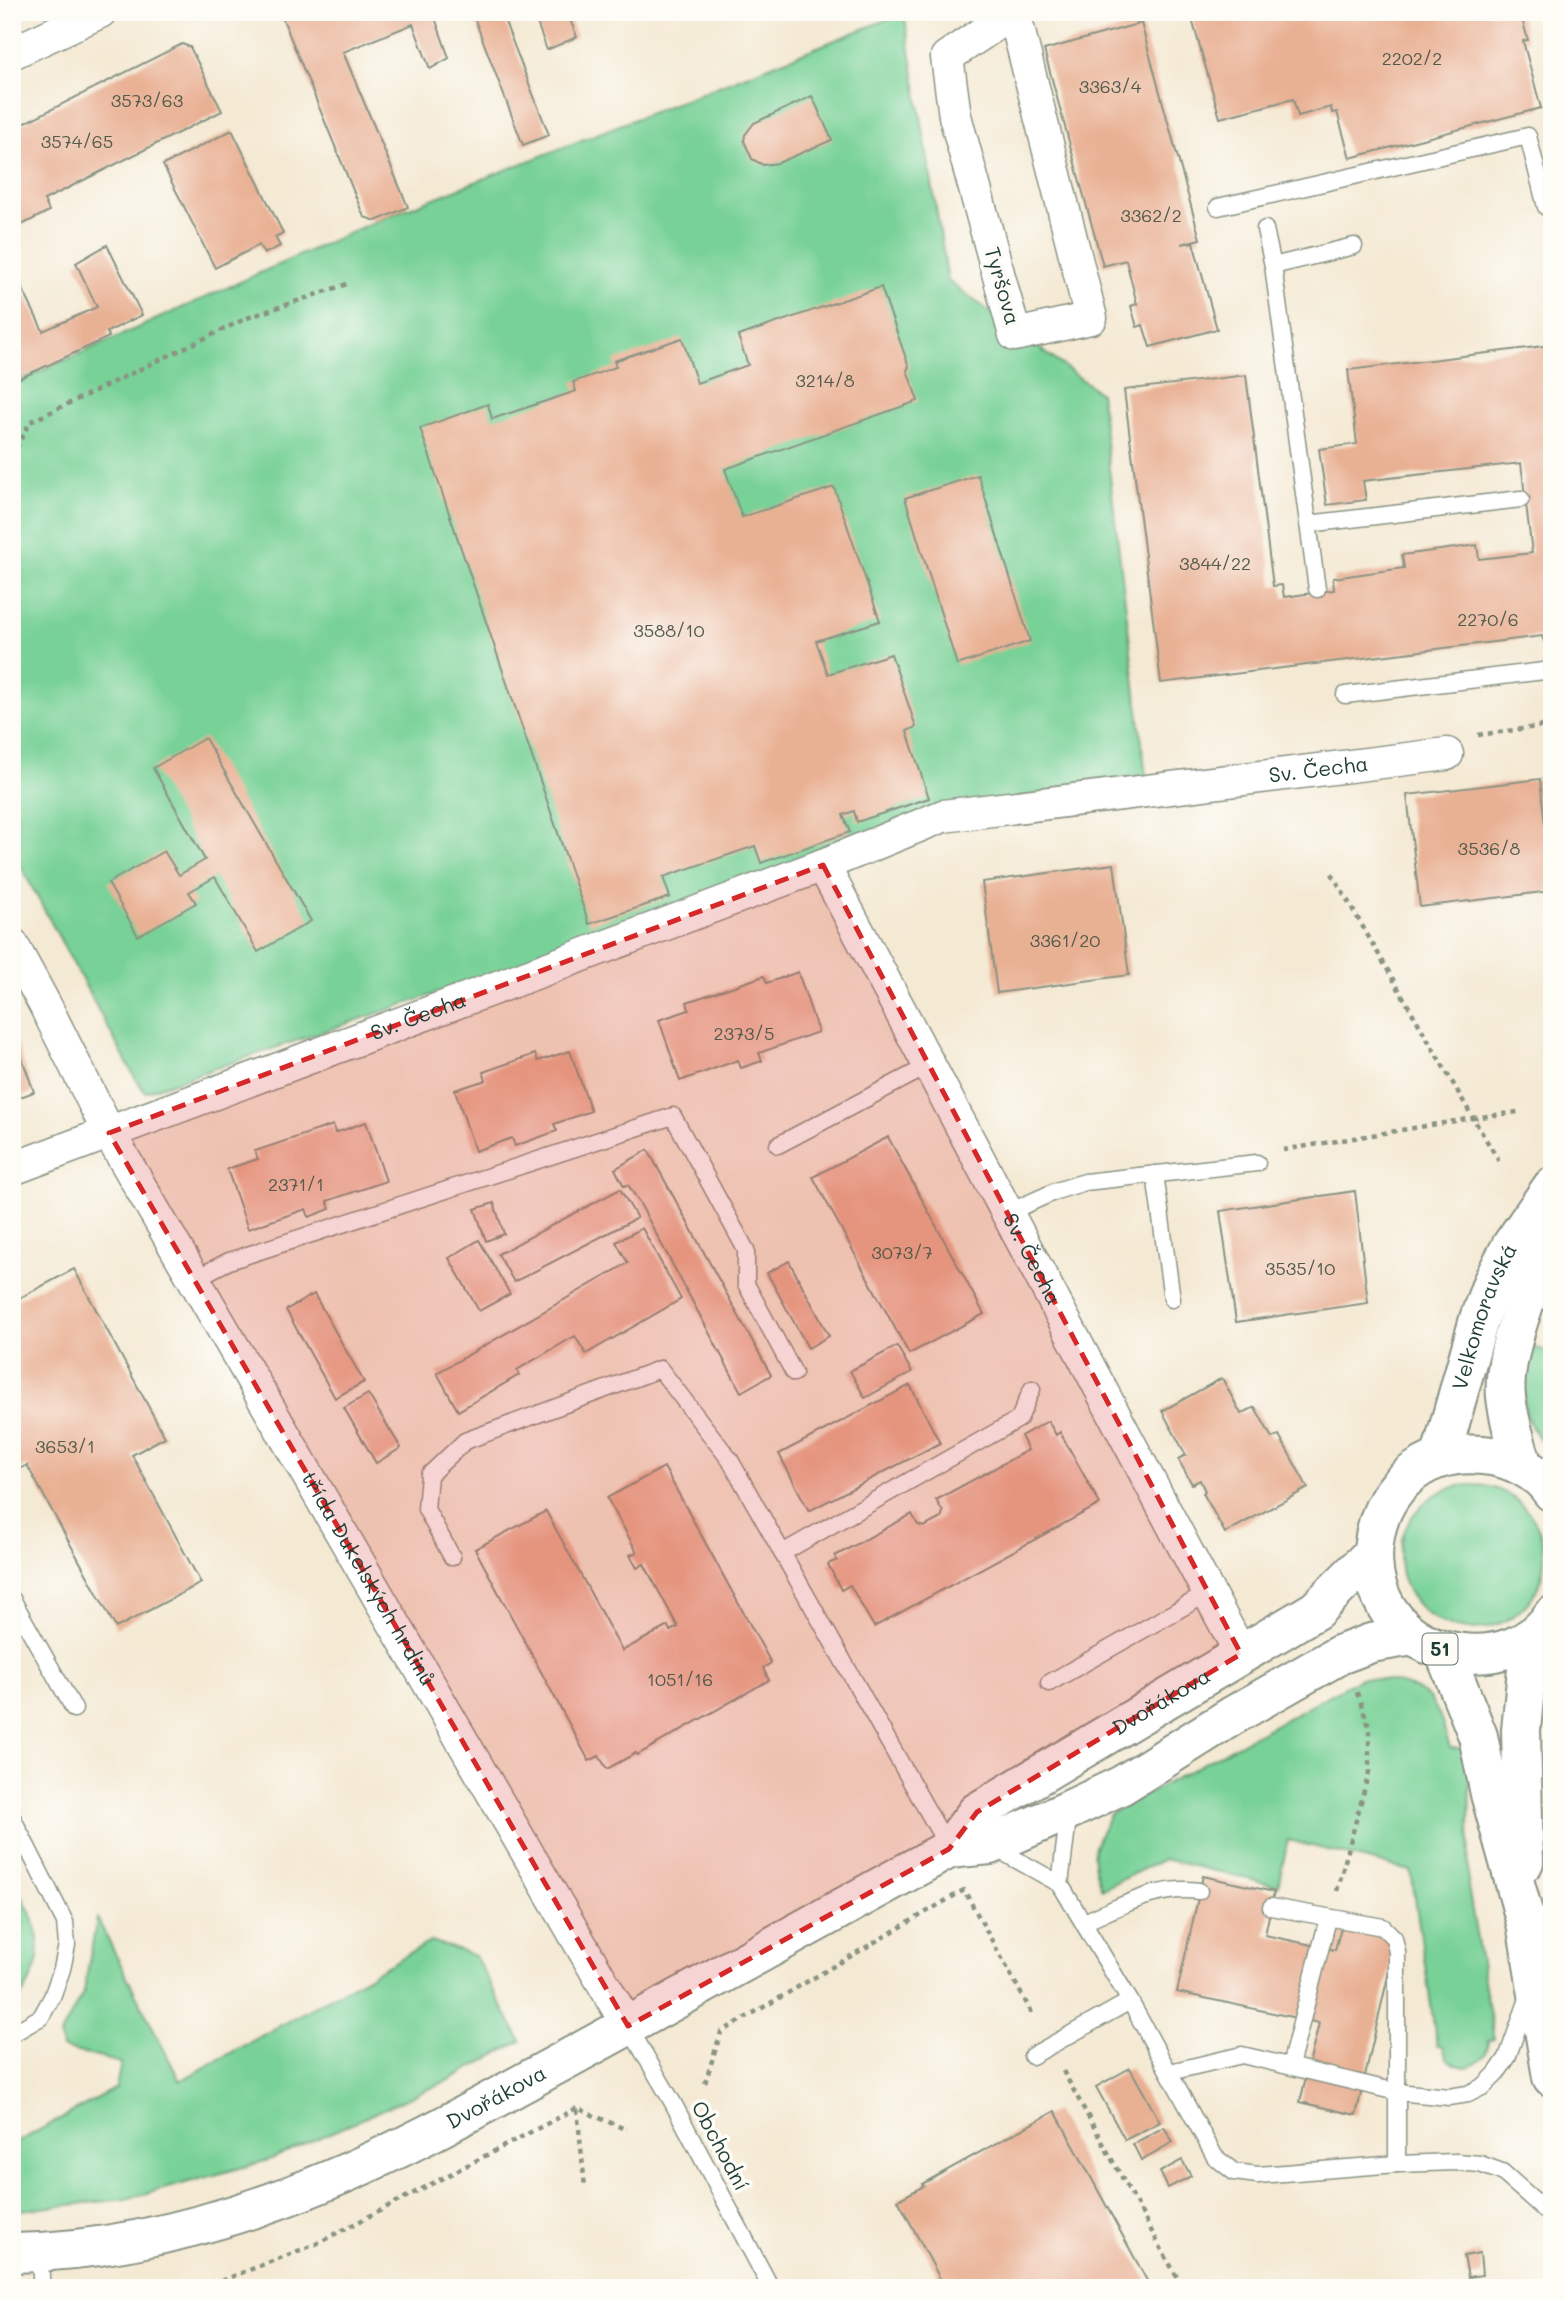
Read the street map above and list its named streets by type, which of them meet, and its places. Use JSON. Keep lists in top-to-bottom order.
{
  "streets": {
    "main road": ["Velkomoravská", "51", "Dvořákova"],
    "street": ["Tyršova", "Sv. Čecha", "třída Dukelských hrdinů"],
    "lane": ["Obchodní"]
  },
  "crossings": [
    ["Sv. Čecha", "třída Dukelských hrdinů"],
    ["Sv. Čecha", "Dvořákova"],
    ["Velkomoravská", "Dvořákova"],
    ["třída Dukelských hrdinů", "Dvořákova"],
    ["třída Dukelských hrdinů", "Obchodní"],
    ["Dvořákova", "Obchodní"]
  ],
  "house_numbers": [
    "2202/2",
    "3363/4",
    "3573/63",
    "3574/65",
    "3362/2",
    "3214/8",
    "3844/22",
    "2270/6",
    "3588/10",
    "3536/8",
    "3361/20",
    "2373/5",
    "2371/1",
    "3073/7",
    "3535/10",
    "3653/1",
    "1051/16"
  ]
}
